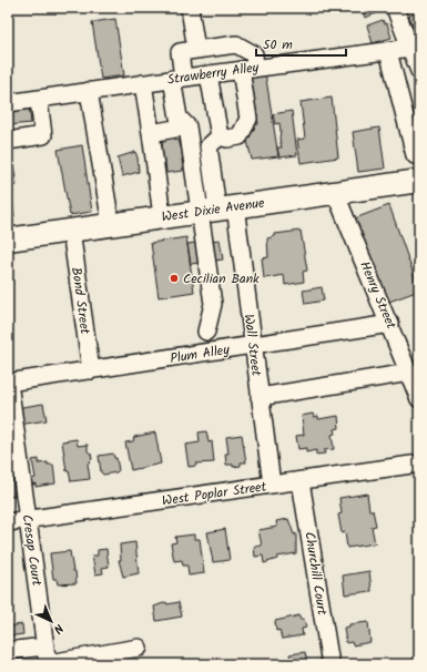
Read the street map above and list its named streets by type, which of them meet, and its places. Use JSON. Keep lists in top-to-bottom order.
{
  "streets": {
    "main road": ["West Dixie Avenue"],
    "street": [
      "Strawberry Alley",
      "Henry Street",
      "Bond Street",
      "Wall Street",
      "Plum Alley",
      "West Poplar Street",
      "Cresap Court",
      "Churchill Court"
    ]
  },
  "crossings": [
    ["West Dixie Avenue", "Henry Street"],
    ["West Dixie Avenue", "Bond Street"],
    ["West Dixie Avenue", "Wall Street"],
    ["Henry Street", "Plum Alley"],
    ["Bond Street", "Plum Alley"],
    ["Wall Street", "Plum Alley"],
    ["Wall Street", "West Poplar Street"],
    ["Plum Alley", "Cresap Court"],
    ["West Poplar Street", "Cresap Court"],
    ["West Poplar Street", "Churchill Court"]
  ],
  "places": ["Cecilian Bank"],
  "scale_bar": "50 m",
  "north": "bottom right"
}
